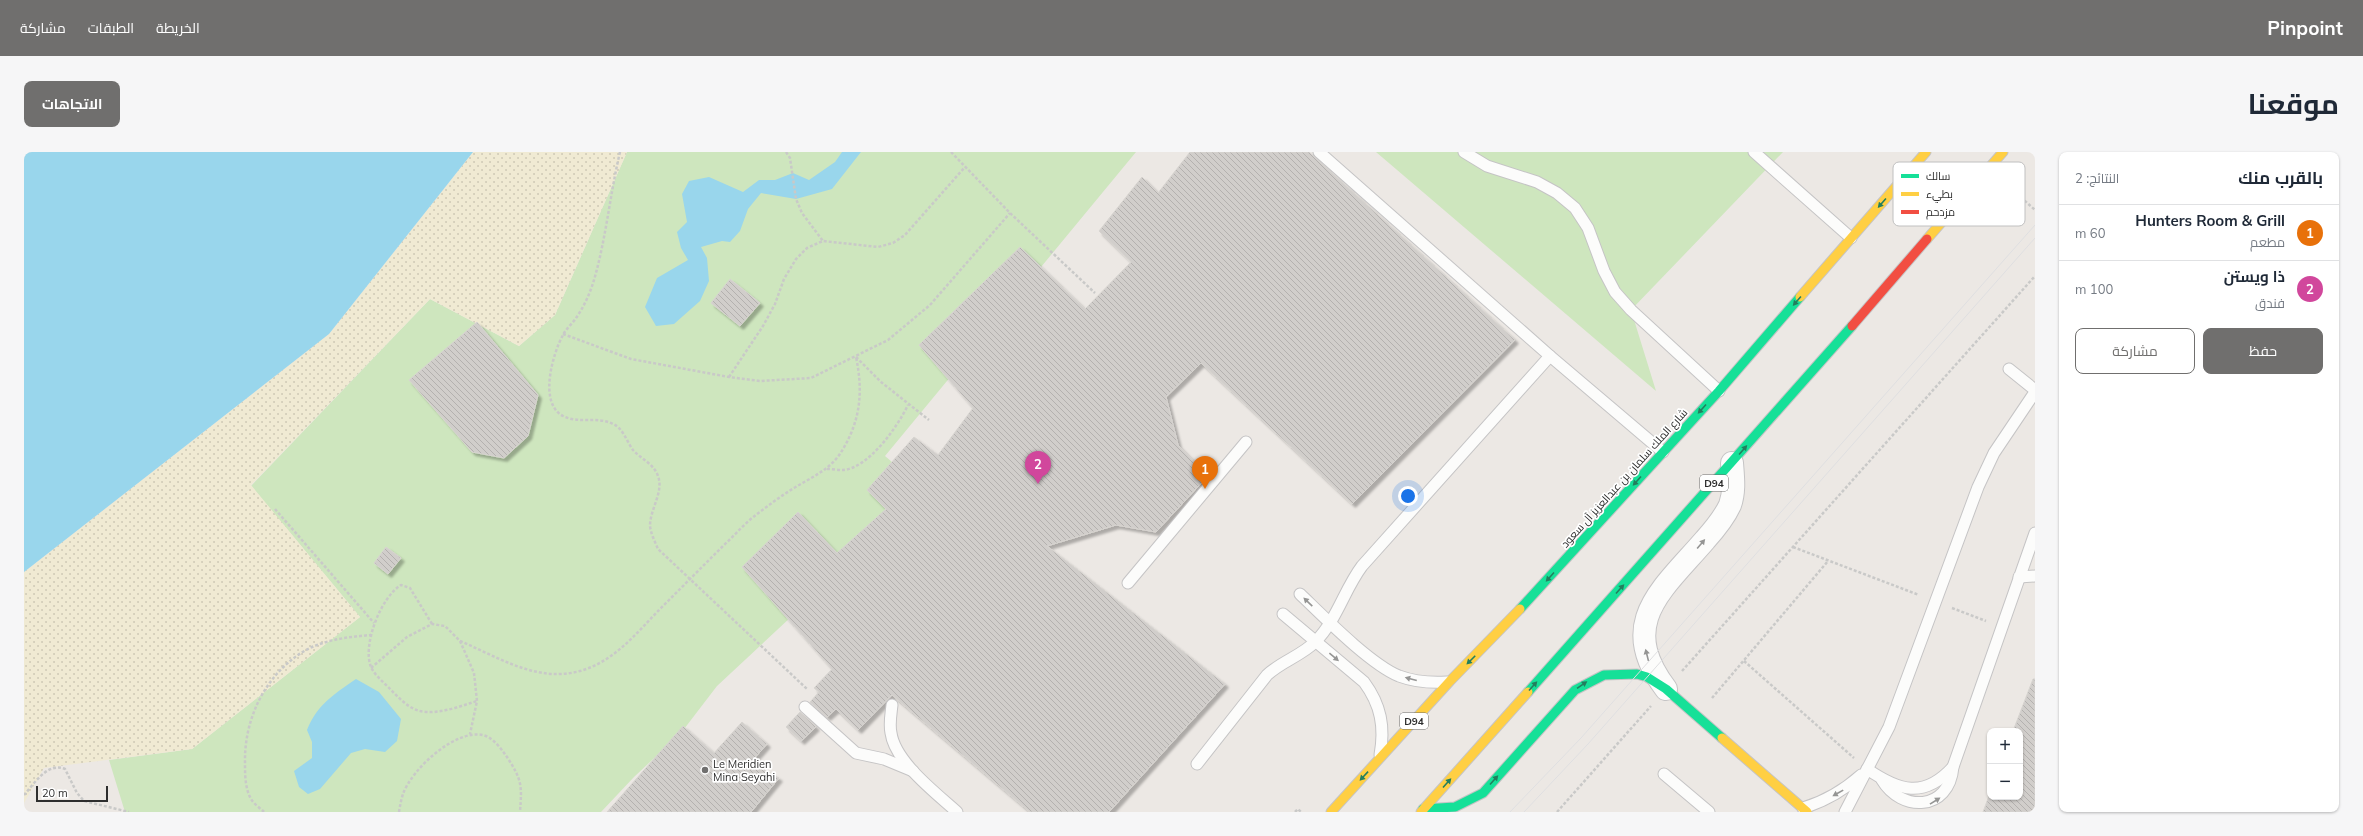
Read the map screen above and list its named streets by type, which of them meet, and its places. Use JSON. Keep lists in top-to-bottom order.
{
  "streets": {
    "main road": ["شارع الملك سلمان بن عبدالعزيز آل سعود", "D94"]
  },
  "places": ["Le Meridien Mina Seyahi"],
  "legend": ["سالك", "بطيء", "مزدحم"],
  "scale_bar": "20 m",
  "page": {
    "header": "Pinpoint",
    "nav": ["الخريطة", "الطبقات", "مشاركة"],
    "title": "موقعنا",
    "buttons": [
      "الاتجاهات",
      ["حفظ", "مشاركة"]
    ],
    "heading": ["بالقرب منك", "النتائج: 2"],
    "list": [
      {
        "mark": "1",
        "name": "Hunters Room & Grill",
        "note": "مطعم",
        "value": "60 m"
      },
      {
        "mark": "2",
        "name": "ذا ويستن",
        "note": "فندق",
        "value": "100 m"
      }
    ],
    "pins": ["2", "1"],
    "map_buttons": ["+", "−"],
    "scale": "20 m"
  }
}
